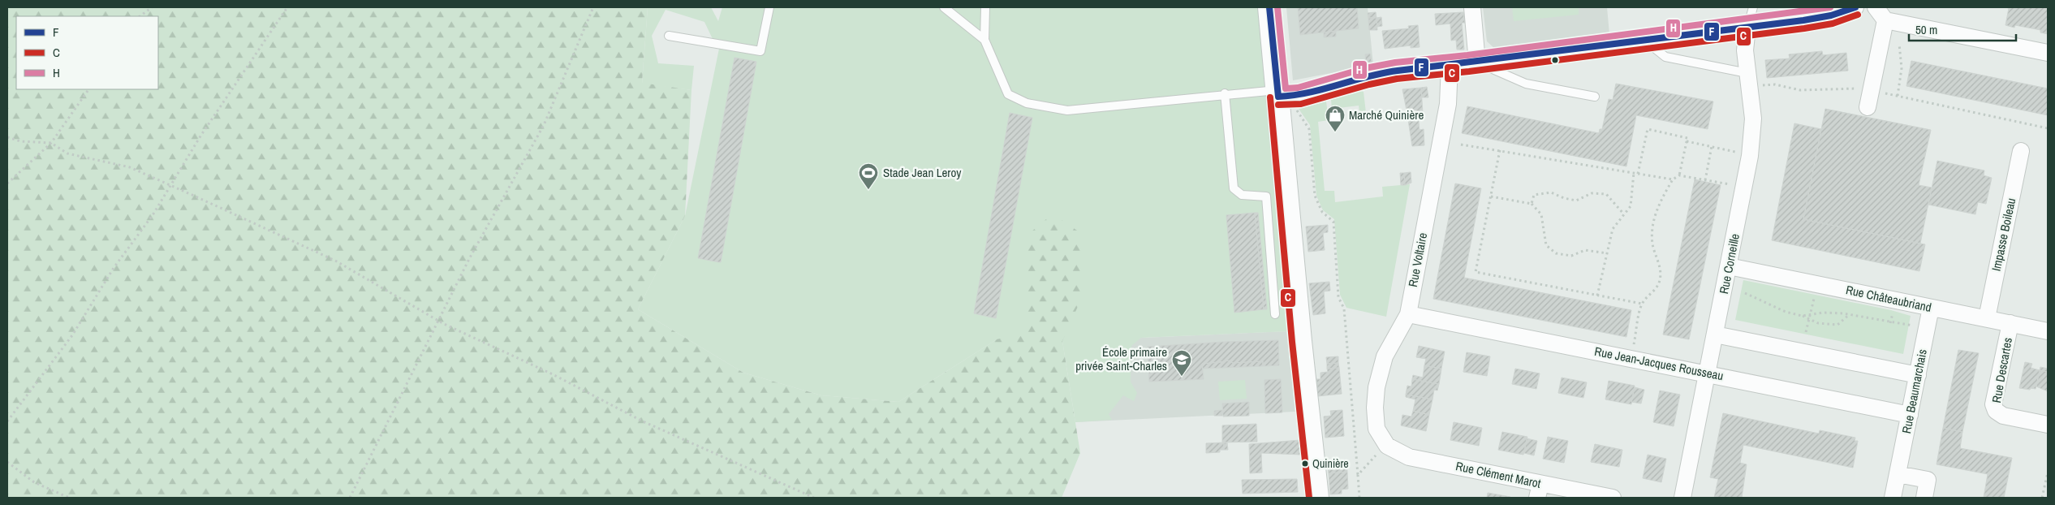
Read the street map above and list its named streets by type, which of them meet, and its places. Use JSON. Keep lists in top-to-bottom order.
{
  "streets": {
    "street": [
      "Impasse Boileau",
      "Rue Voltaire",
      "Rue Corneille",
      "Rue Châteaubriand",
      "Rue Jean-Jacques Rousseau",
      "Rue Descartes",
      "Rue Beaumarchais",
      "Rue Clément Marot"
    ]
  },
  "crossings": [
    ["Impasse Boileau", "Rue Châteaubriand"],
    ["Rue Voltaire", "Rue Jean-Jacques Rousseau"],
    ["Rue Voltaire", "Rue Clément Marot"],
    ["Rue Corneille", "Rue Châteaubriand"],
    ["Rue Corneille", "Rue Jean-Jacques Rousseau"],
    ["Rue Châteaubriand", "Rue Descartes"],
    ["Rue Châteaubriand", "Rue Beaumarchais"],
    ["Rue Jean-Jacques Rousseau", "Rue Beaumarchais"]
  ],
  "places": {
    "shop": ["Marché Quinière"],
    "sports": ["Stade Jean Leroy"],
    "school or university": ["École primaire privée Saint-Charles"],
    "other": ["Quinière"]
  },
  "lines": ["transit line F", "transit line H", "transit line C"],
  "legend": ["F", "C", "H"],
  "scale_bar": "50 m"
}
